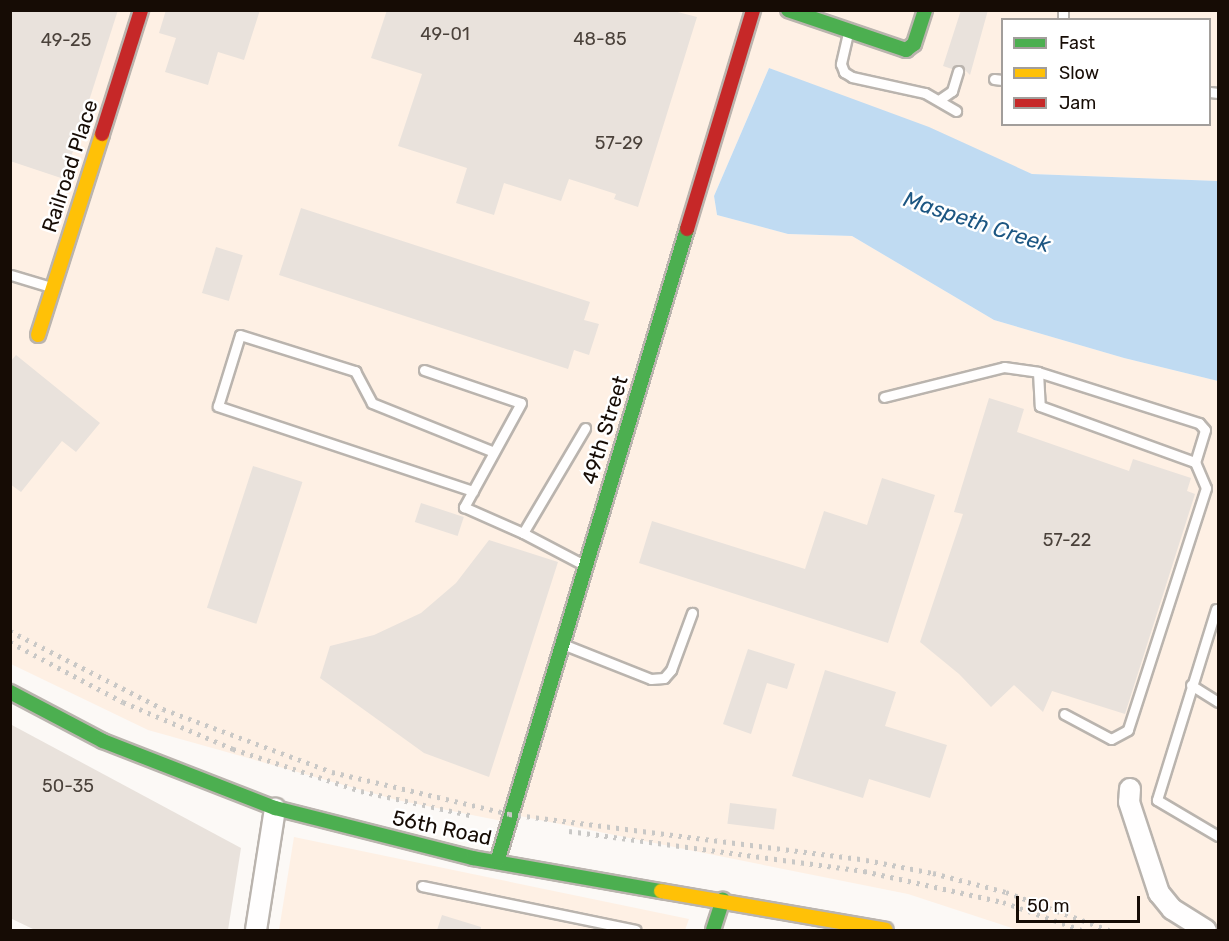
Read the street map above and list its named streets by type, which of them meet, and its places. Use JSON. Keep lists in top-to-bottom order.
{
  "streets": {
    "main road": ["Railroad Place", "49th Street", "56th Road"]
  },
  "crossings": [
    ["49th Street", "56th Road"]
  ],
  "water": ["Maspeth Creek"],
  "house_numbers": [
    "49-01",
    "48-85",
    "49-25",
    "57-29",
    "57-22",
    "50-35"
  ],
  "legend": ["Fast", "Slow", "Jam"],
  "scale_bar": "50 m"
}
